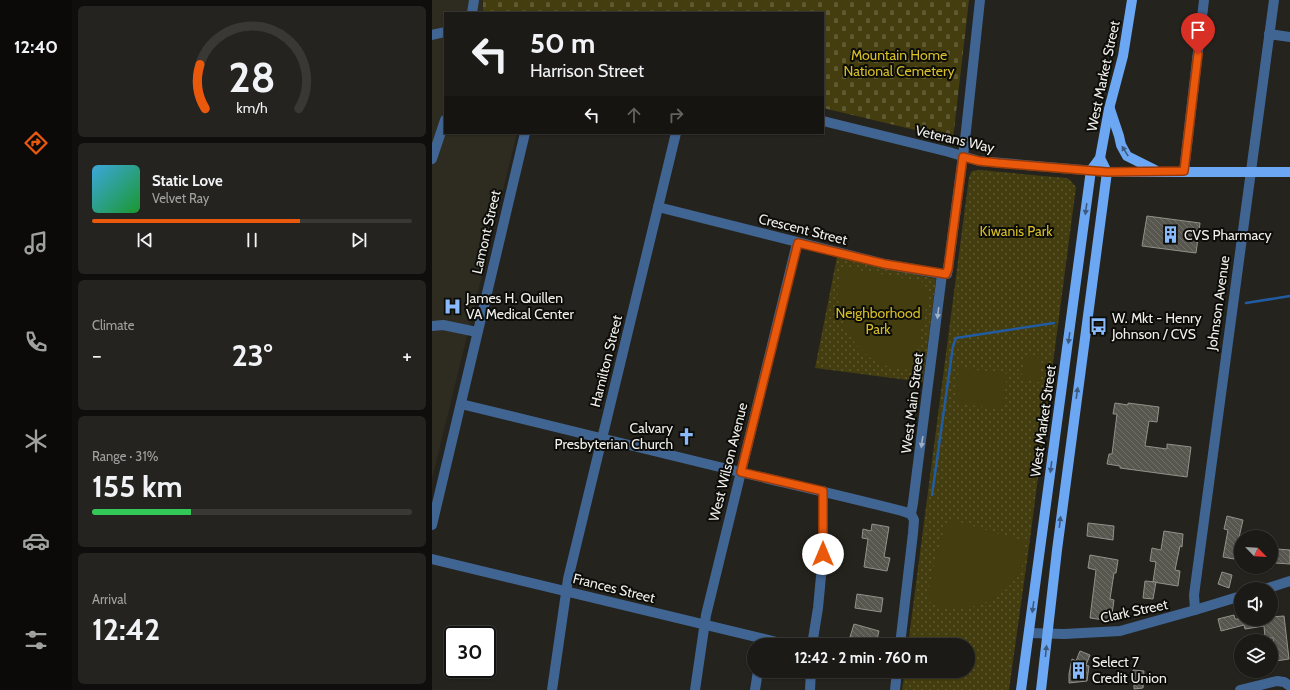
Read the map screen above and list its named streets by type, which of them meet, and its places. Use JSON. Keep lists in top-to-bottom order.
{
  "streets": {
    "main road": ["West Market Street"],
    "street": [
      "Veterans Way",
      "Crescent Street",
      "Lamont Street",
      "Johnson Avenue",
      "Hamilton Street",
      "West Main Street",
      "West Wilson Avenue",
      "Frances Street",
      "Clark Street"
    ]
  },
  "crossings": [
    ["West Market Street", "Veterans Way"],
    ["West Market Street", "Clark Street"],
    ["Veterans Way", "West Main Street"],
    ["Crescent Street", "Hamilton Street"],
    ["Crescent Street", "West Main Street"],
    ["Crescent Street", "West Wilson Avenue"],
    ["Johnson Avenue", "Clark Street"],
    ["Hamilton Street", "Frances Street"],
    ["West Wilson Avenue", "Frances Street"]
  ],
  "one_way": ["West Main Street"],
  "parks": ["Mountain Home National Cemetery", "Kiwanis Park", "Neighborhood Park"],
  "places": {
    "building": ["CVS Pharmacy", "Select 7 Credit Union"],
    "hospital": ["James H. Quillen VA Medical Center"],
    "bus stop": ["W. Mkt - Henry Johnson / CVS"],
    "church": ["Calvary Presbyterian Church"]
  },
  "north": "bottom right",
  "page": {
    "tabs": "12:40",
    "turn": ["50 m", "Harrison Street"],
    "song": ["Static Love", "Velvet Ray"],
    "tile": [
      "Climate",
      ["Range · 31%", "155 km"],
      ["Arrival", "12:42"]
    ],
    "heat": ["−", "23°", "+"],
    "limit": "30",
    "trip": "12:42 · 2 min · 760 m",
    "gauge": ["28", "km/h"]
  }
}
